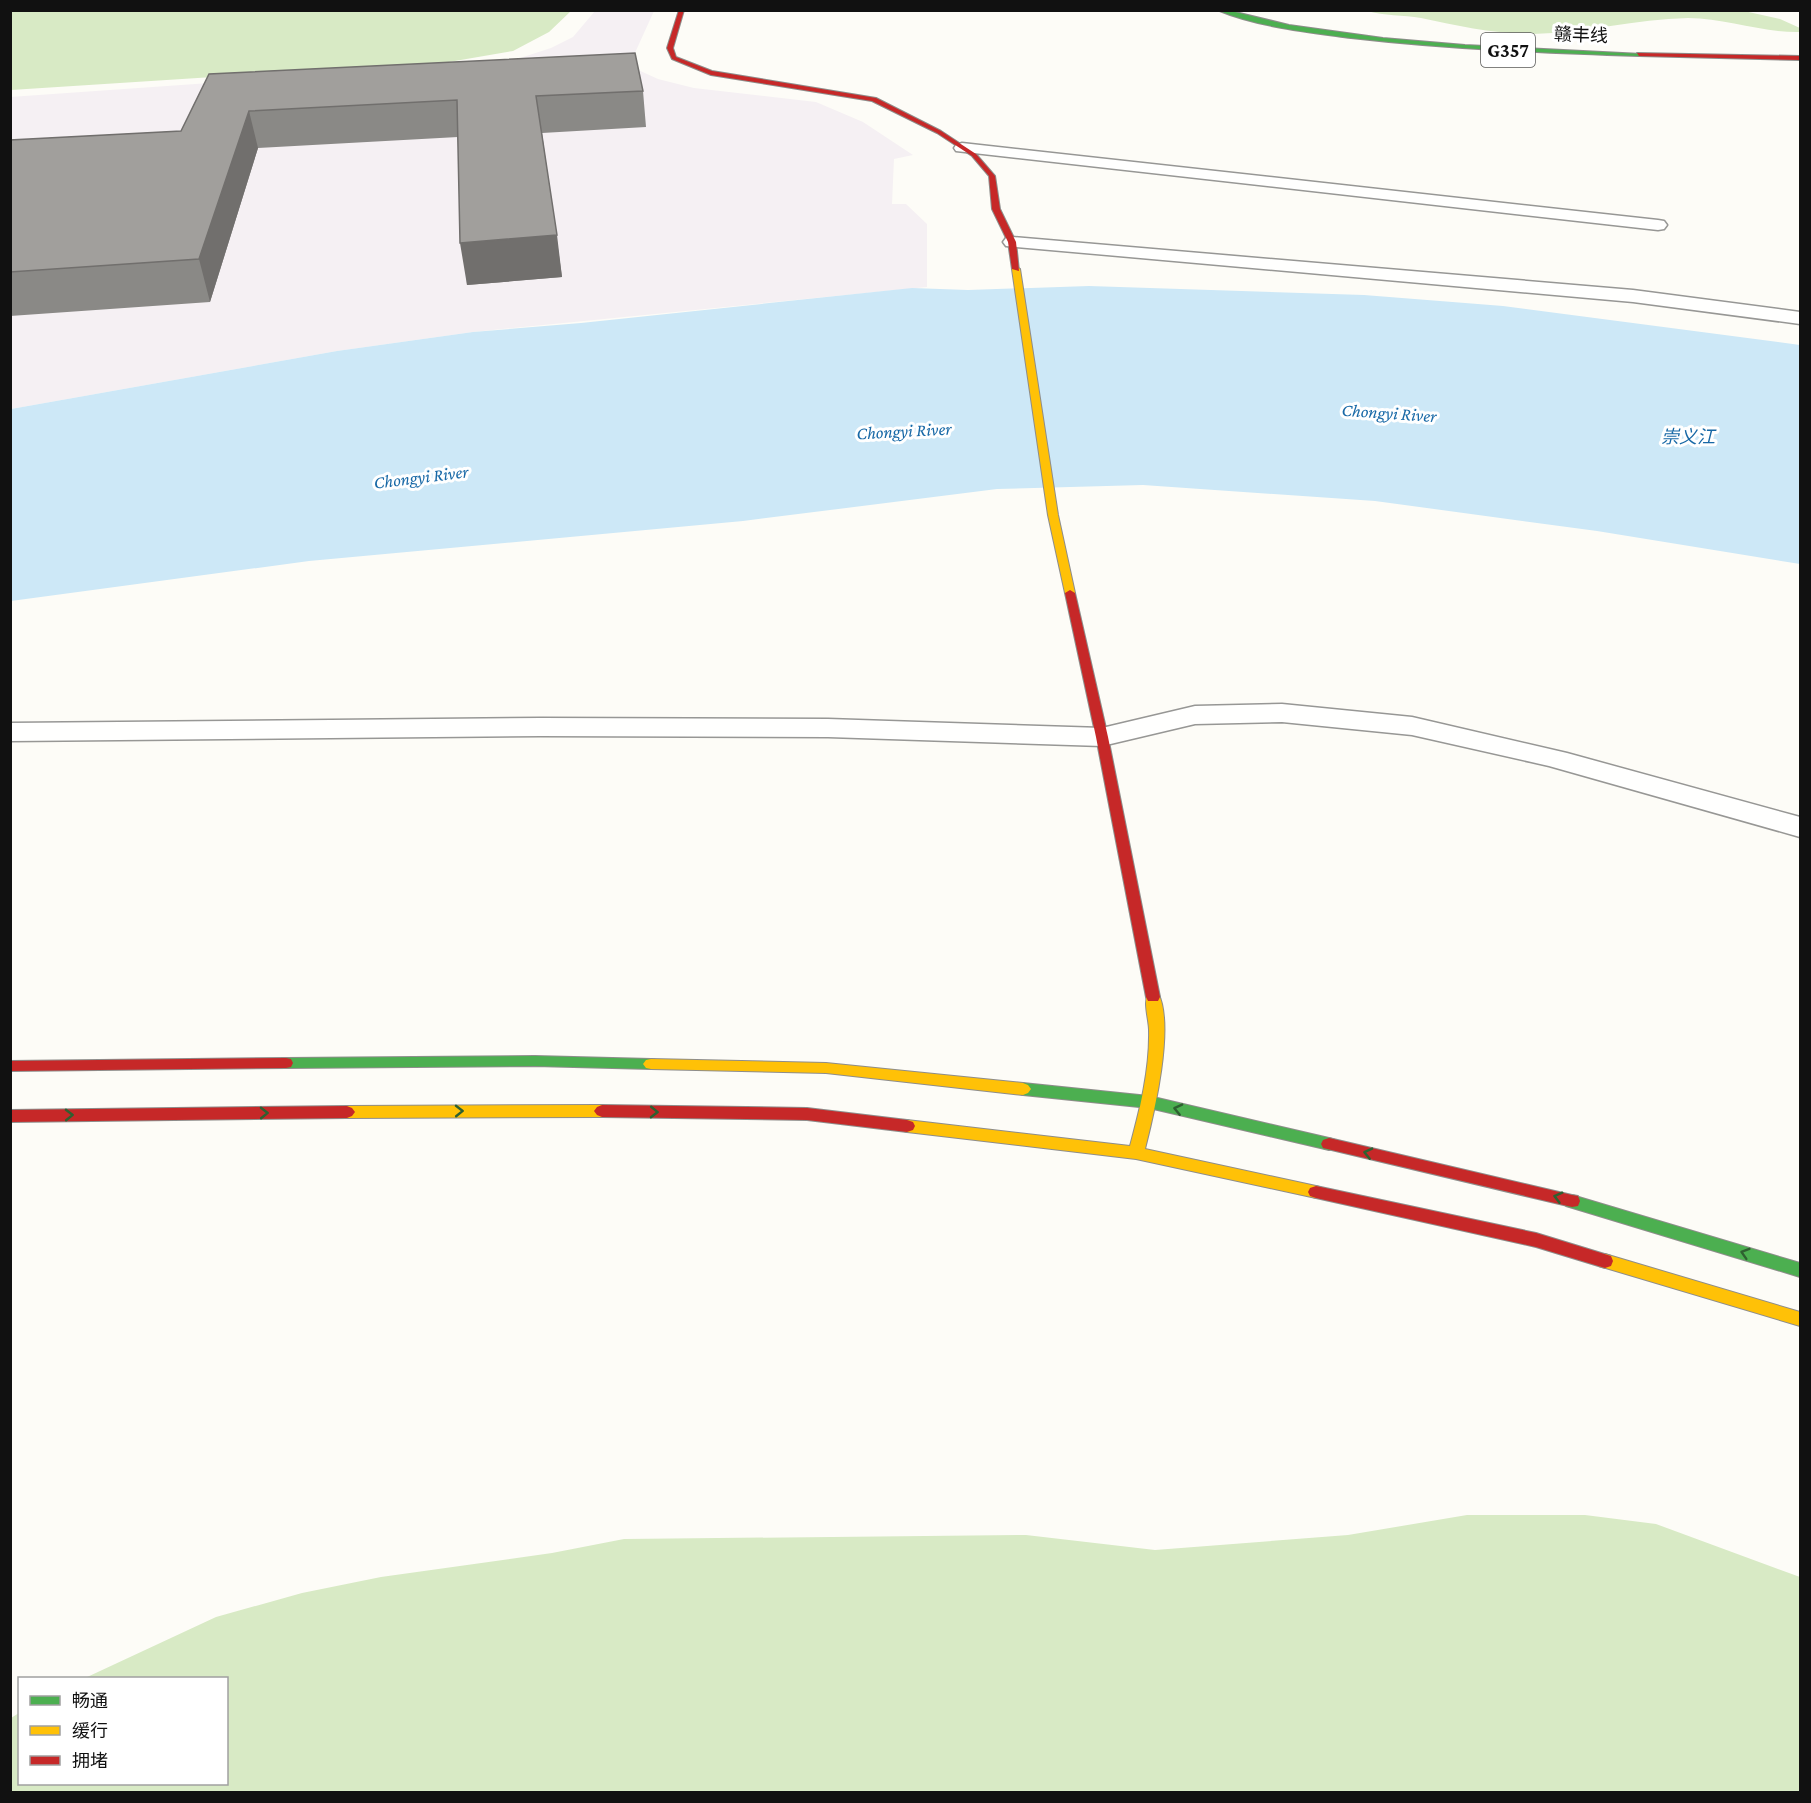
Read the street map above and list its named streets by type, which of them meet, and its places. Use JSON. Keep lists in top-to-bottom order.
{
  "streets": {
    "main road": ["赣丰线", "G357"]
  },
  "water": ["Chongyi River", "崇义江"],
  "legend": ["畅通", "缓行", "拥堵"]
}
